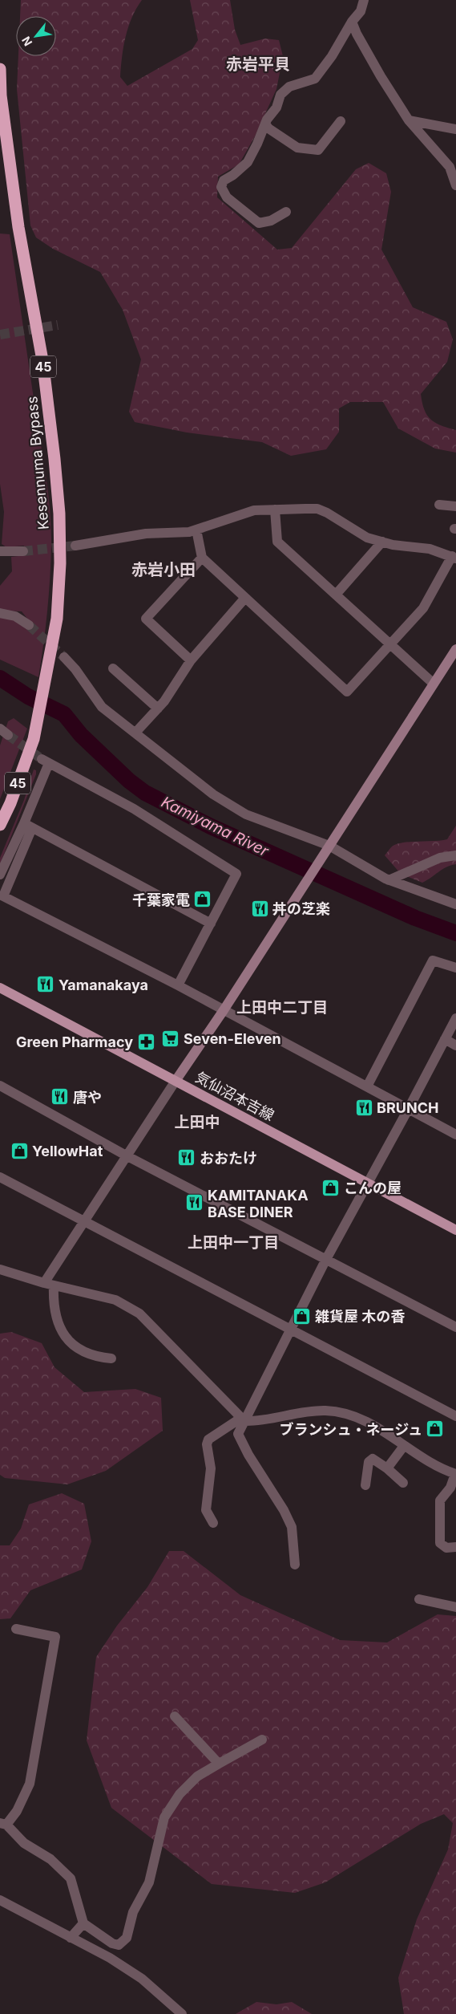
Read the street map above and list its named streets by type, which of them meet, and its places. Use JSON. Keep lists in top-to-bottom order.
{
  "streets": {
    "highway": ["45", "Kesennuma Bypass"],
    "main road": ["気仙沼本吉線"]
  },
  "districts": [
    "赤岩平貝",
    "赤岩小田",
    "上田中二丁目",
    "上田中",
    "上田中一丁目"
  ],
  "water": ["Kamiyama River"],
  "places": {
    "shop": [
      "千葉家電",
      "YellowHat",
      "こんの屋",
      "雑貨屋 木の香",
      "ブランシュ・ネージュ"
    ],
    "restaurant": [
      "丼の芝楽",
      "Yamanakaya",
      "唐や",
      "BRUNCH",
      "おおたけ",
      "KAMITANAKA BASE DINER"
    ],
    "supermarket": ["Seven-Eleven"],
    "pharmacy": ["Green Pharmacy"]
  },
  "north": "bottom left"
}
